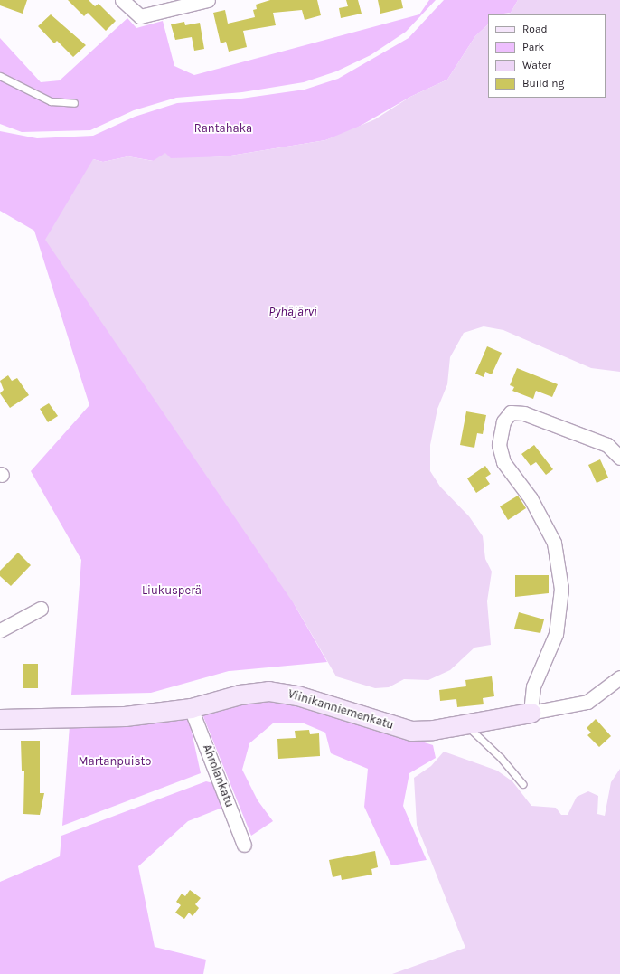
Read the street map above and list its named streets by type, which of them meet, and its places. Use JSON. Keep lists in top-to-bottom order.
{
  "streets": {
    "street": ["Viinikanniemenkatu", "Ahrolankatu"]
  },
  "crossings": [
    ["Viinikanniemenkatu", "Ahrolankatu"]
  ],
  "water": ["Pyhäjärvi"],
  "parks": ["Rantahaka", "Liukusperä", "Martanpuisto"],
  "legend": [
    "Road",
    "Park",
    "Water",
    "Building"
  ]
}
